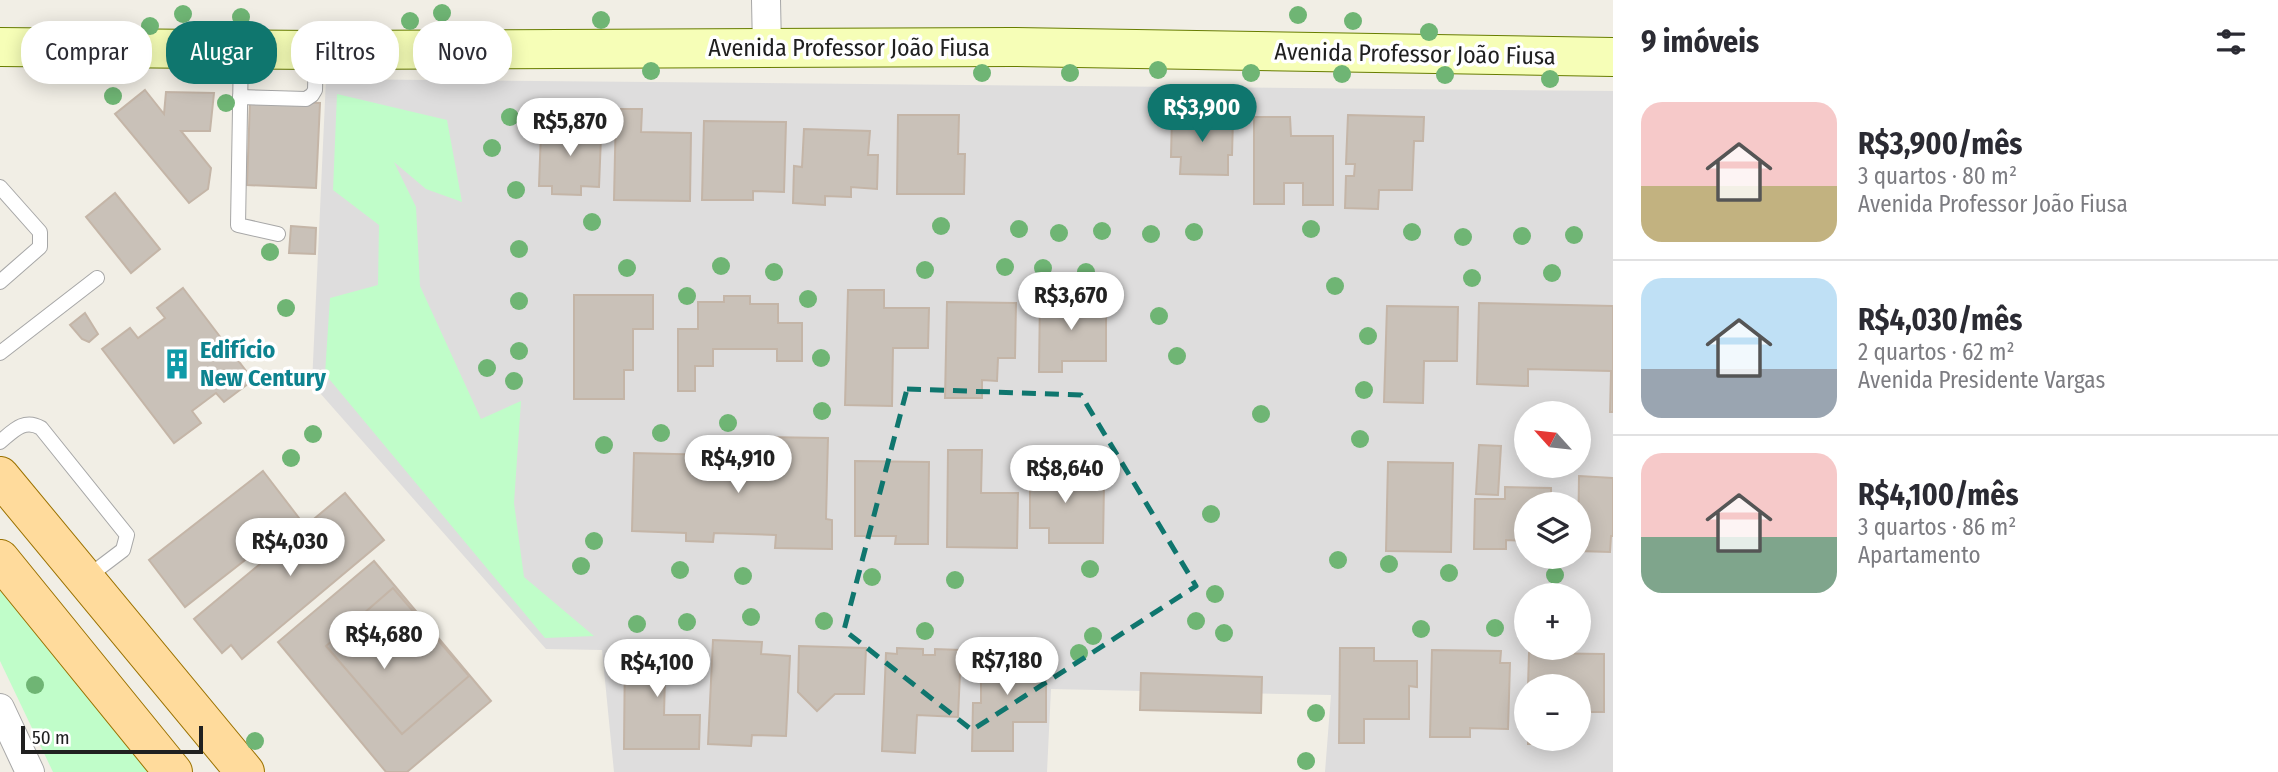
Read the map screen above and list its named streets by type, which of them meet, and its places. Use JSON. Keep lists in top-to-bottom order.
{
  "streets": {
    "main road": ["Avenida Professor João Fiusa"]
  },
  "places": {
    "building": ["Edifício New Century"]
  },
  "scale_bar": "50 m",
  "north": "top left",
  "page": {
    "heading": "9 imóveis",
    "chip": [
      "Comprar",
      "Alugar",
      "Filtros",
      "Novo"
    ],
    "price": [
      "R$3,900",
      "R$5,870",
      "R$3,670",
      "R$4,910",
      "R$8,640",
      "R$4,030",
      "R$4,680",
      "R$7,180",
      "R$4,100"
    ],
    "list": [
      {
        "name": "R$3,900/mês",
        "note": "3 quartos · 80 m² · Avenida Professor João Fiusa"
      },
      {
        "name": "R$4,030/mês",
        "note": "2 quartos · 62 m² · Avenida Presidente Vargas"
      },
      {
        "name": "R$4,100/mês",
        "note": "3 quartos · 86 m² · Apartamento"
      }
    ],
    "map_buttons": ["+", "−"],
    "scale": "50 m"
  }
}
